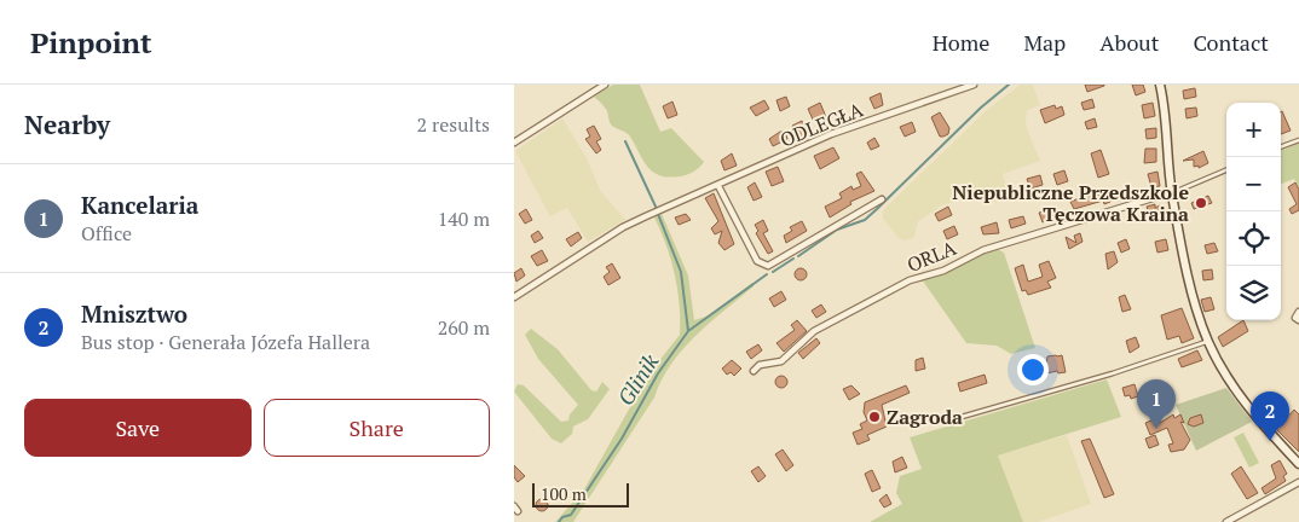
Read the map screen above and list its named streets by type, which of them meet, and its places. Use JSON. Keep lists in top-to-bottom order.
{
  "streets": {
    "street": ["ODLEGŁA", "ORLA"]
  },
  "water": ["Glinik"],
  "places": ["Niepubliczne Przedszkole Tęczowa Kraina", "Zagroda"],
  "scale_bar": "100 m",
  "page": {
    "header": "Pinpoint",
    "nav": [
      "Home",
      "Map",
      "About",
      "Contact"
    ],
    "heading": ["Nearby", "2 results"],
    "map_buttons": ["+", "−"],
    "list": [
      {
        "mark": "1",
        "name": "Kancelaria",
        "note": "Office",
        "value": "140 m"
      },
      {
        "mark": "2",
        "name": "Mnisztwo",
        "note": "Bus stop · Generała Józefa Hallera",
        "value": "260 m"
      }
    ],
    "pins": ["1", "2"],
    "buttons": ["Save", "Share"],
    "scale": "100 m"
  }
}
